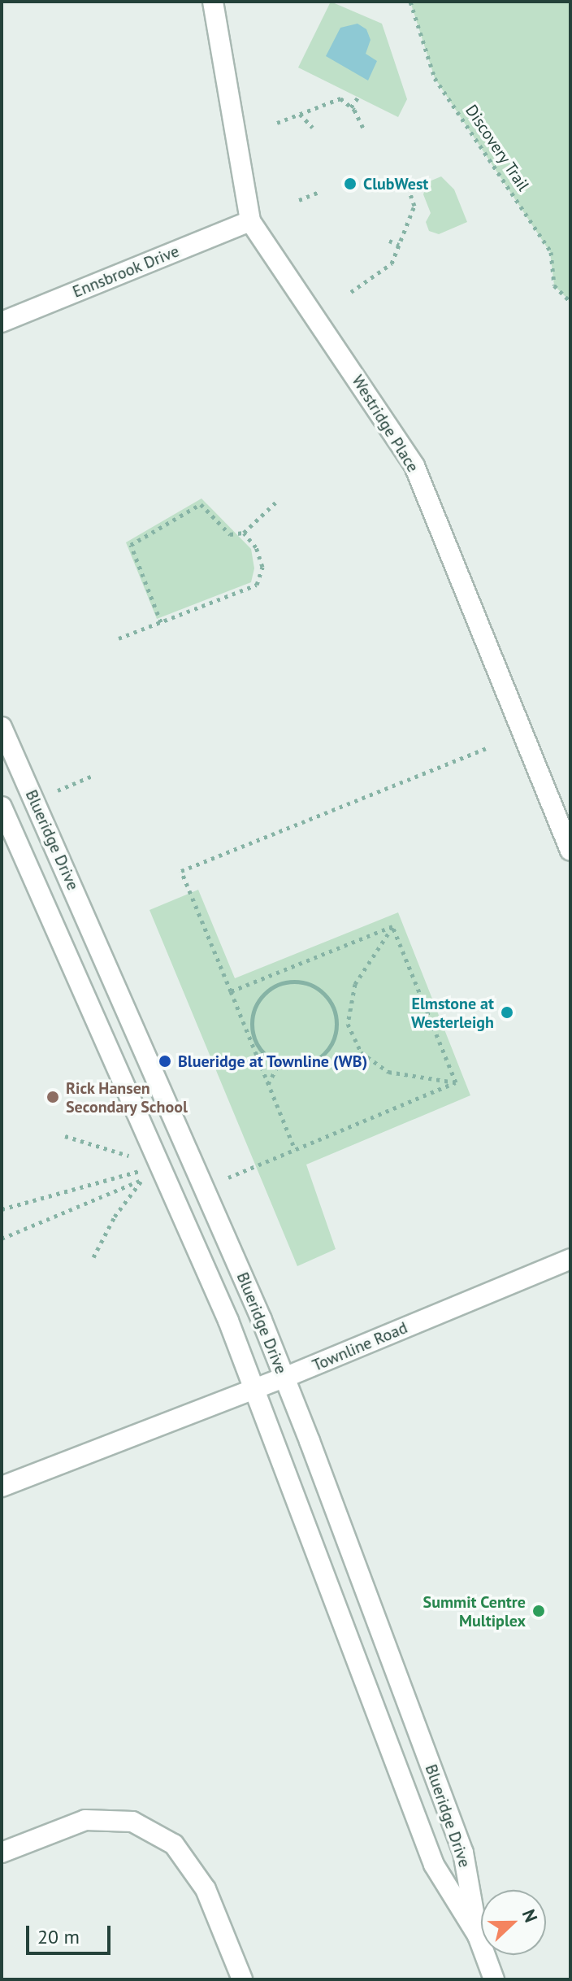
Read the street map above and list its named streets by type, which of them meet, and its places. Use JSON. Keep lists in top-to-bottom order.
{
  "streets": {
    "street": [
      "Ennsbrook Drive",
      "Westridge Place",
      "Blueridge Drive",
      "Townline Road"
    ],
    "path": ["Discovery Trail"]
  },
  "crossings": [
    ["Ennsbrook Drive", "Westridge Place"],
    ["Blueridge Drive", "Townline Road"]
  ],
  "places": [
    "ClubWest",
    "Elmstone at Westerleigh",
    "Blueridge at Townline (WB)",
    "Rick Hansen Secondary School",
    "Summit Centre Multiplex"
  ],
  "scale_bar": "20 m",
  "north": "right"
}
